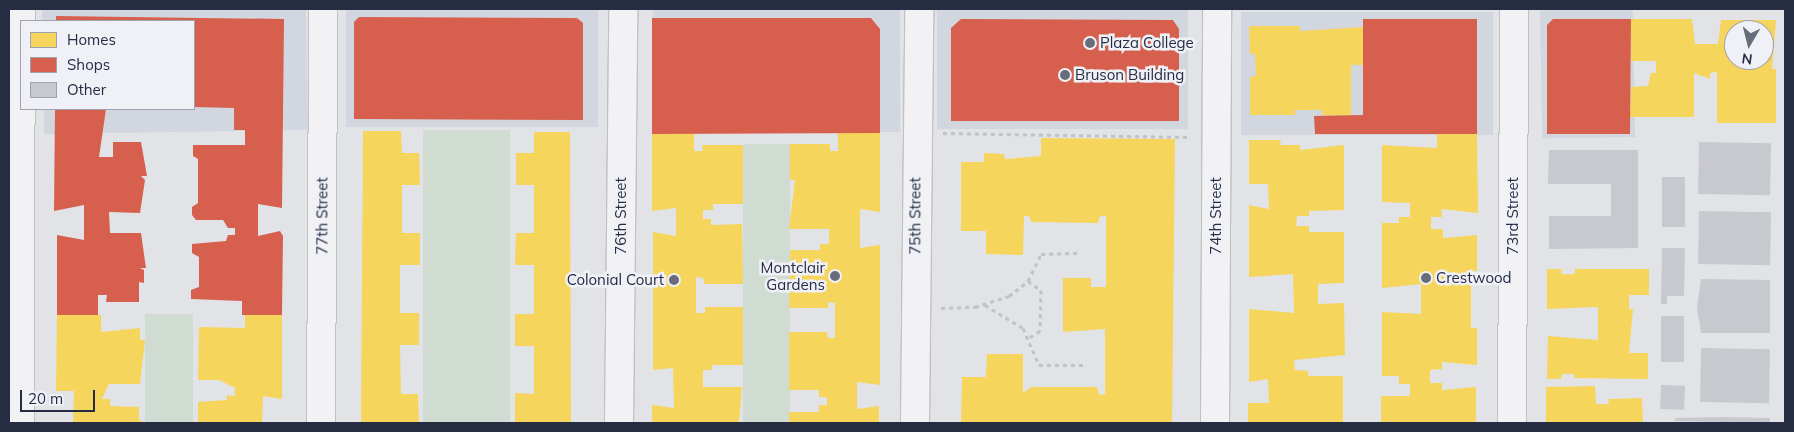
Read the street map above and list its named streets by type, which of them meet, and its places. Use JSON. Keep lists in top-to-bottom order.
{
  "streets": {
    "street": [
      "77th Street",
      "76th Street",
      "75th Street",
      "74th Street",
      "73rd Street"
    ]
  },
  "places": [
    "Plaza College",
    "Bruson Building",
    "Montclair Gardens",
    "Crestwood",
    "Colonial Court"
  ],
  "legend": ["Homes", "Shops", "Other"],
  "scale_bar": "20 m",
  "north": "bottom"
}
